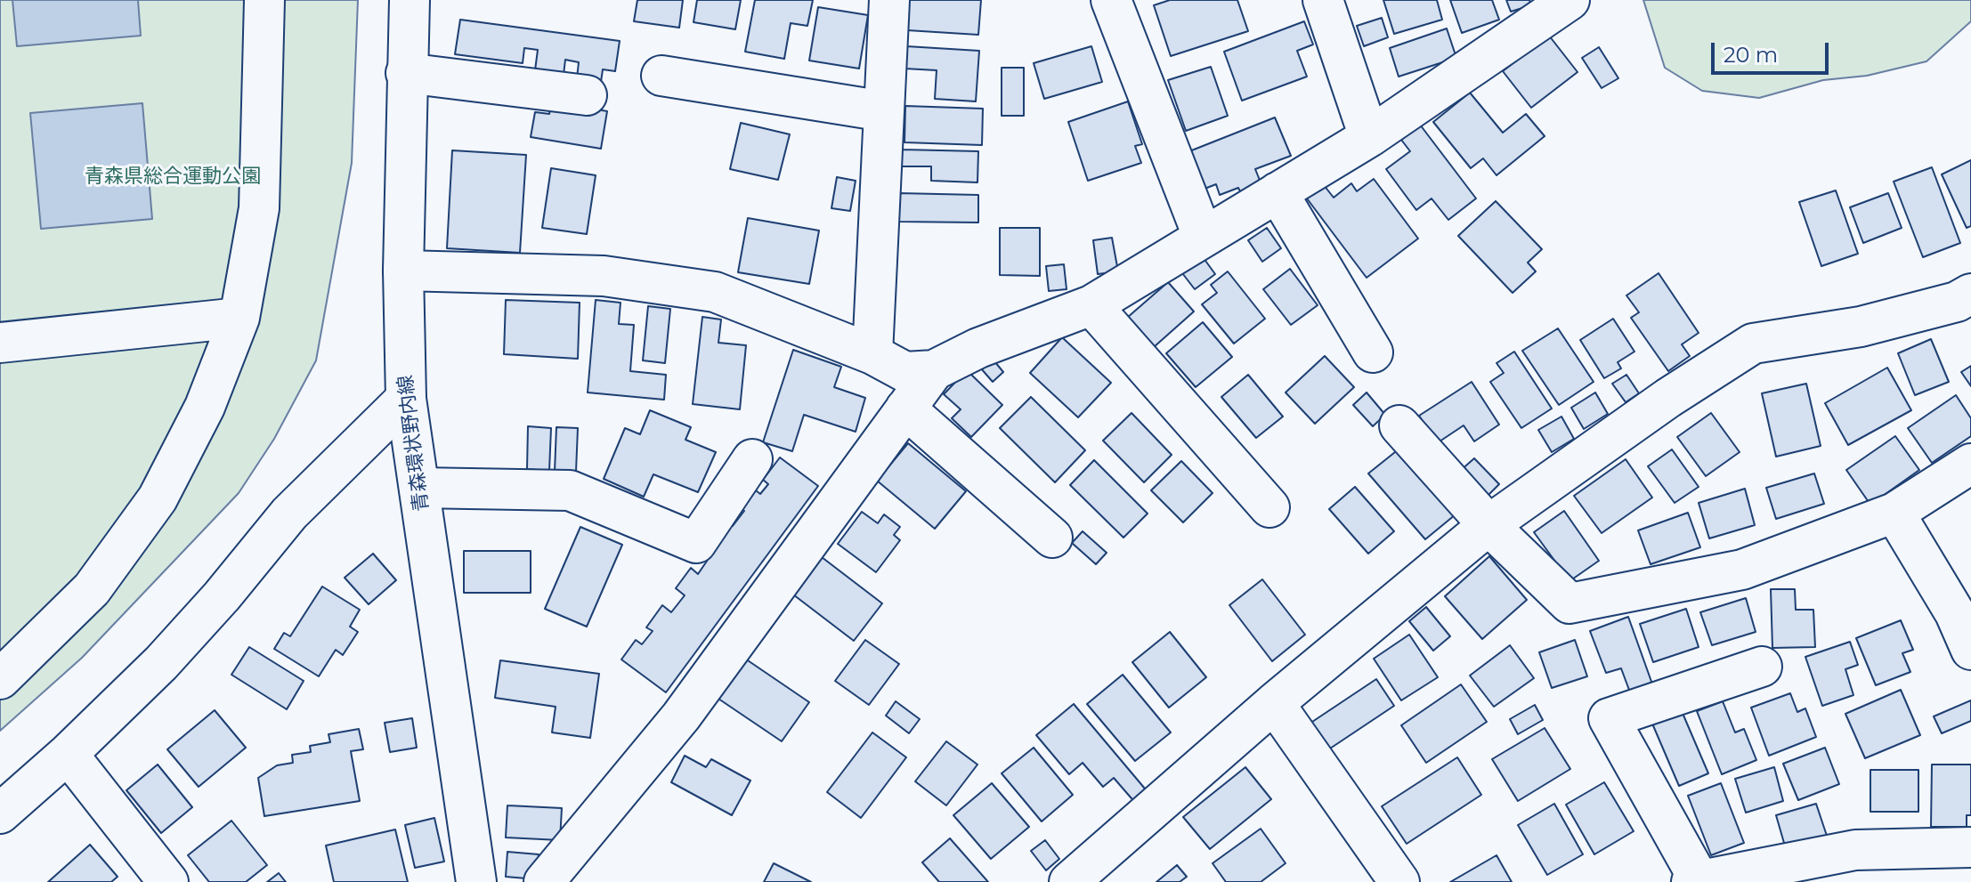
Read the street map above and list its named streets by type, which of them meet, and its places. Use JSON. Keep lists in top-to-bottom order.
{
  "streets": {
    "street": ["青森環状野内線"]
  },
  "parks": ["青森県総合運動公園"],
  "scale_bar": "20 m"
}
